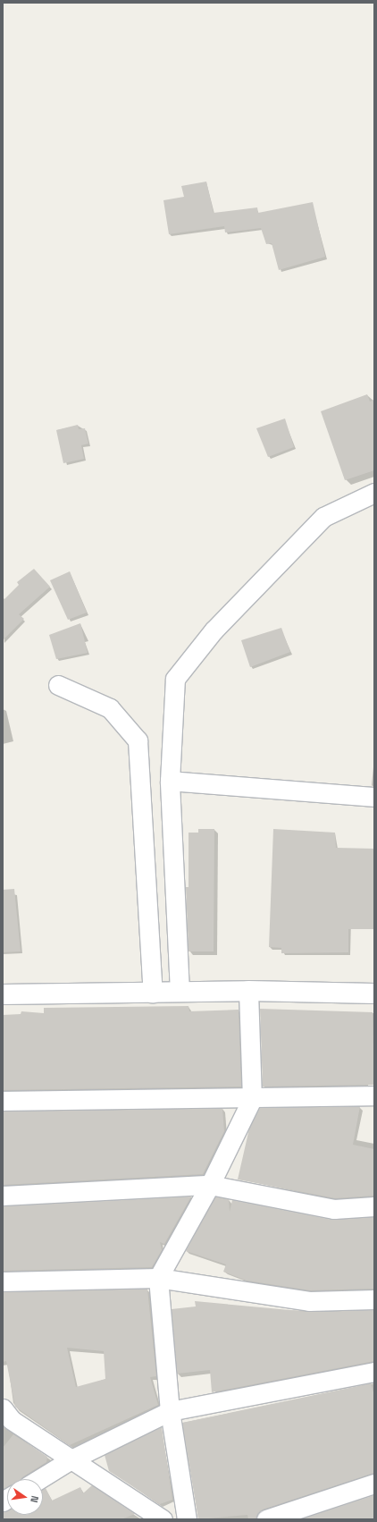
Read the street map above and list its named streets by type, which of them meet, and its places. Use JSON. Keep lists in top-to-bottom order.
{
  "north": "right"
}
